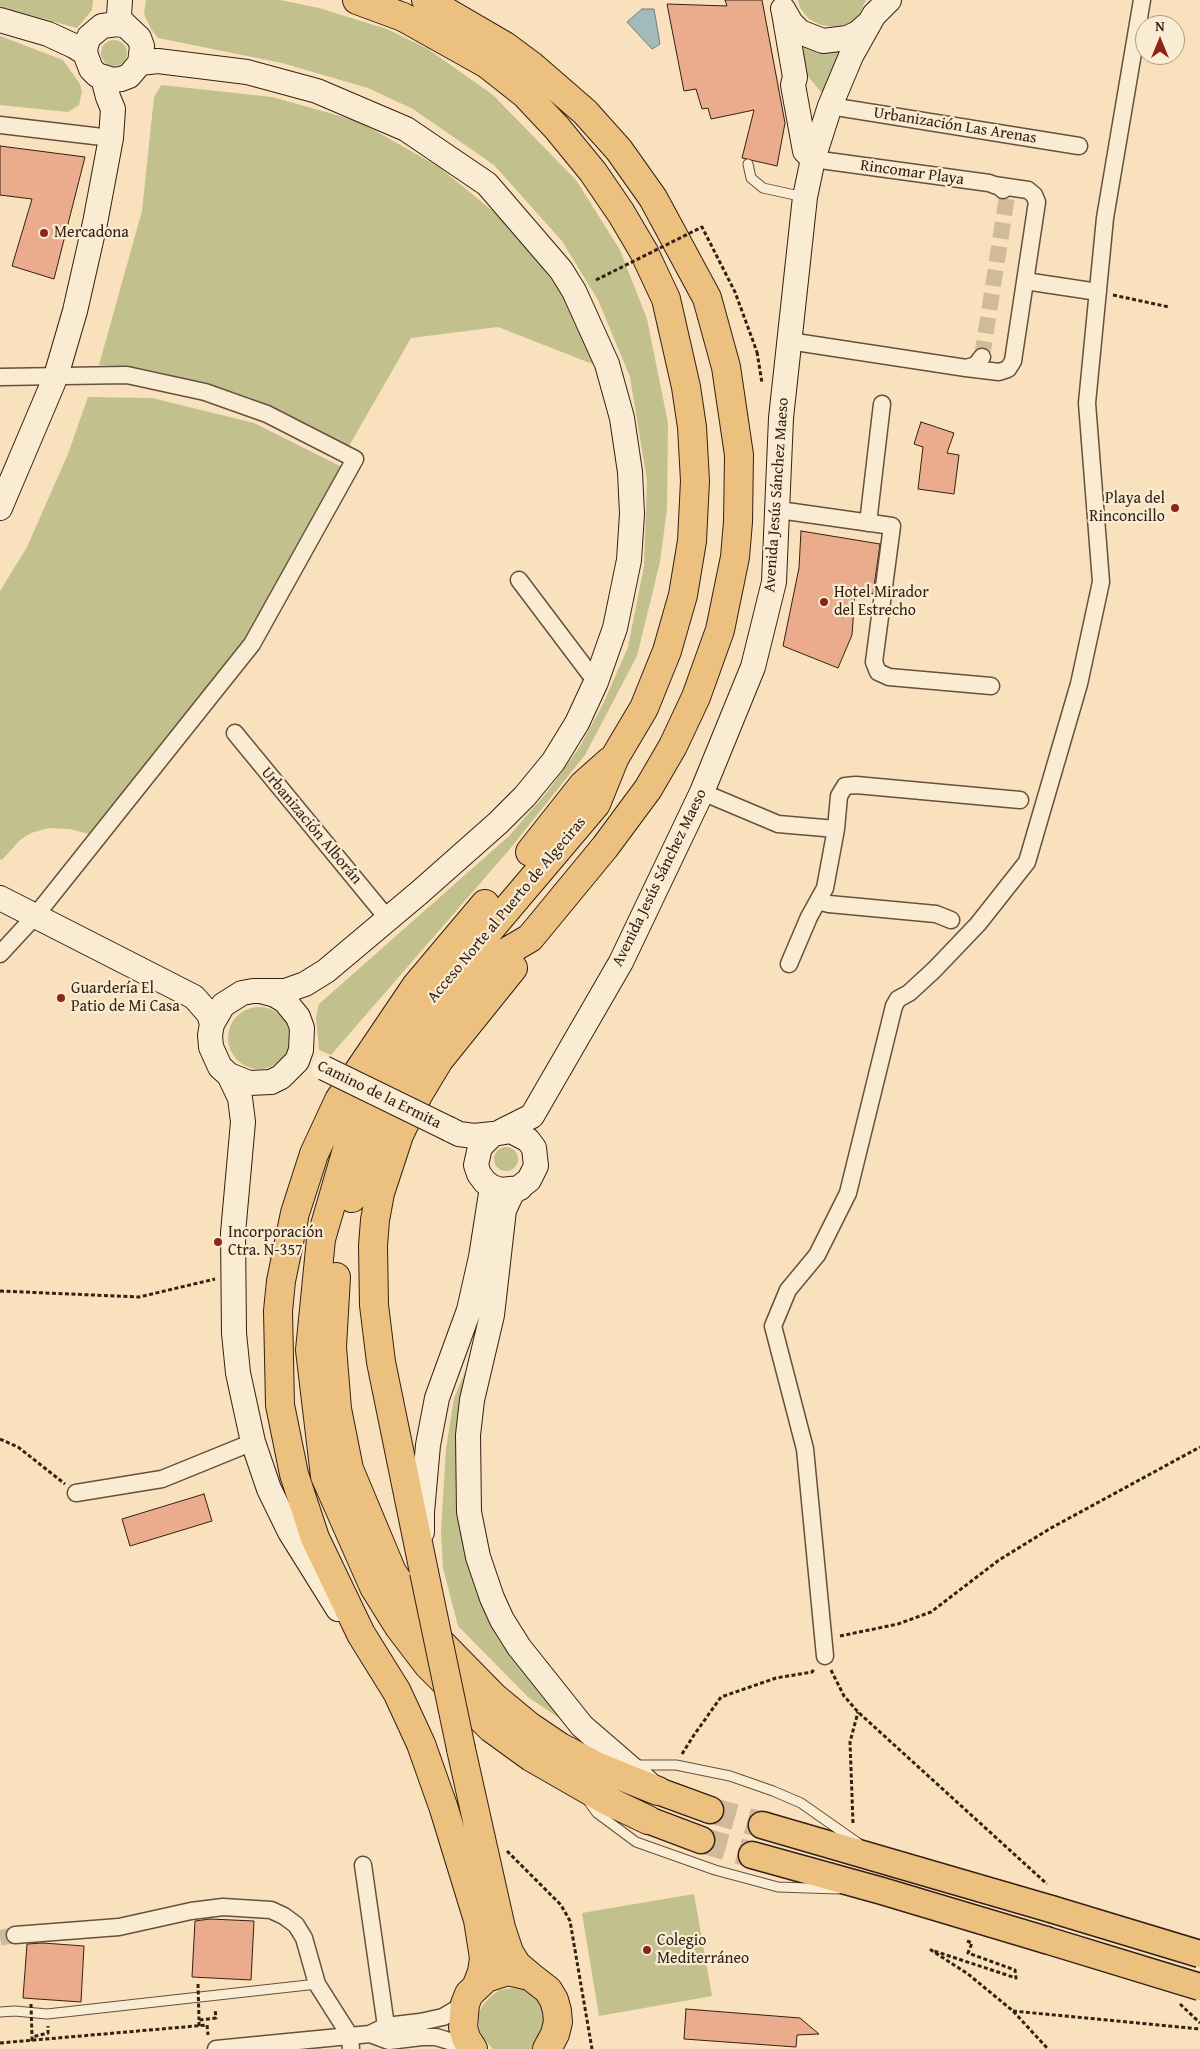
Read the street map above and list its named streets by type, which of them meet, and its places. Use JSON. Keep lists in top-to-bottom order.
{
  "streets": {
    "highway": ["Acceso Norte al Puerto de Algeciras"],
    "street": [
      "Urbanización Las Arenas",
      "Rincomar Playa",
      "Avenida Jesús Sánchez Maeso",
      "Urbanización Alborán",
      "Camino de la Ermita"
    ]
  },
  "crossings": [
    ["Urbanización Las Arenas", "Avenida Jesús Sánchez Maeso"],
    ["Rincomar Playa", "Avenida Jesús Sánchez Maeso"]
  ],
  "places": [
    "Mercadona",
    "Playa del Rinconcillo",
    "Hotel Mirador del Estrecho",
    "Guardería El Patio de Mi Casa",
    "Incorporación Ctra. N-357",
    "Colegio Mediterráneo"
  ],
  "north": "top"
}
